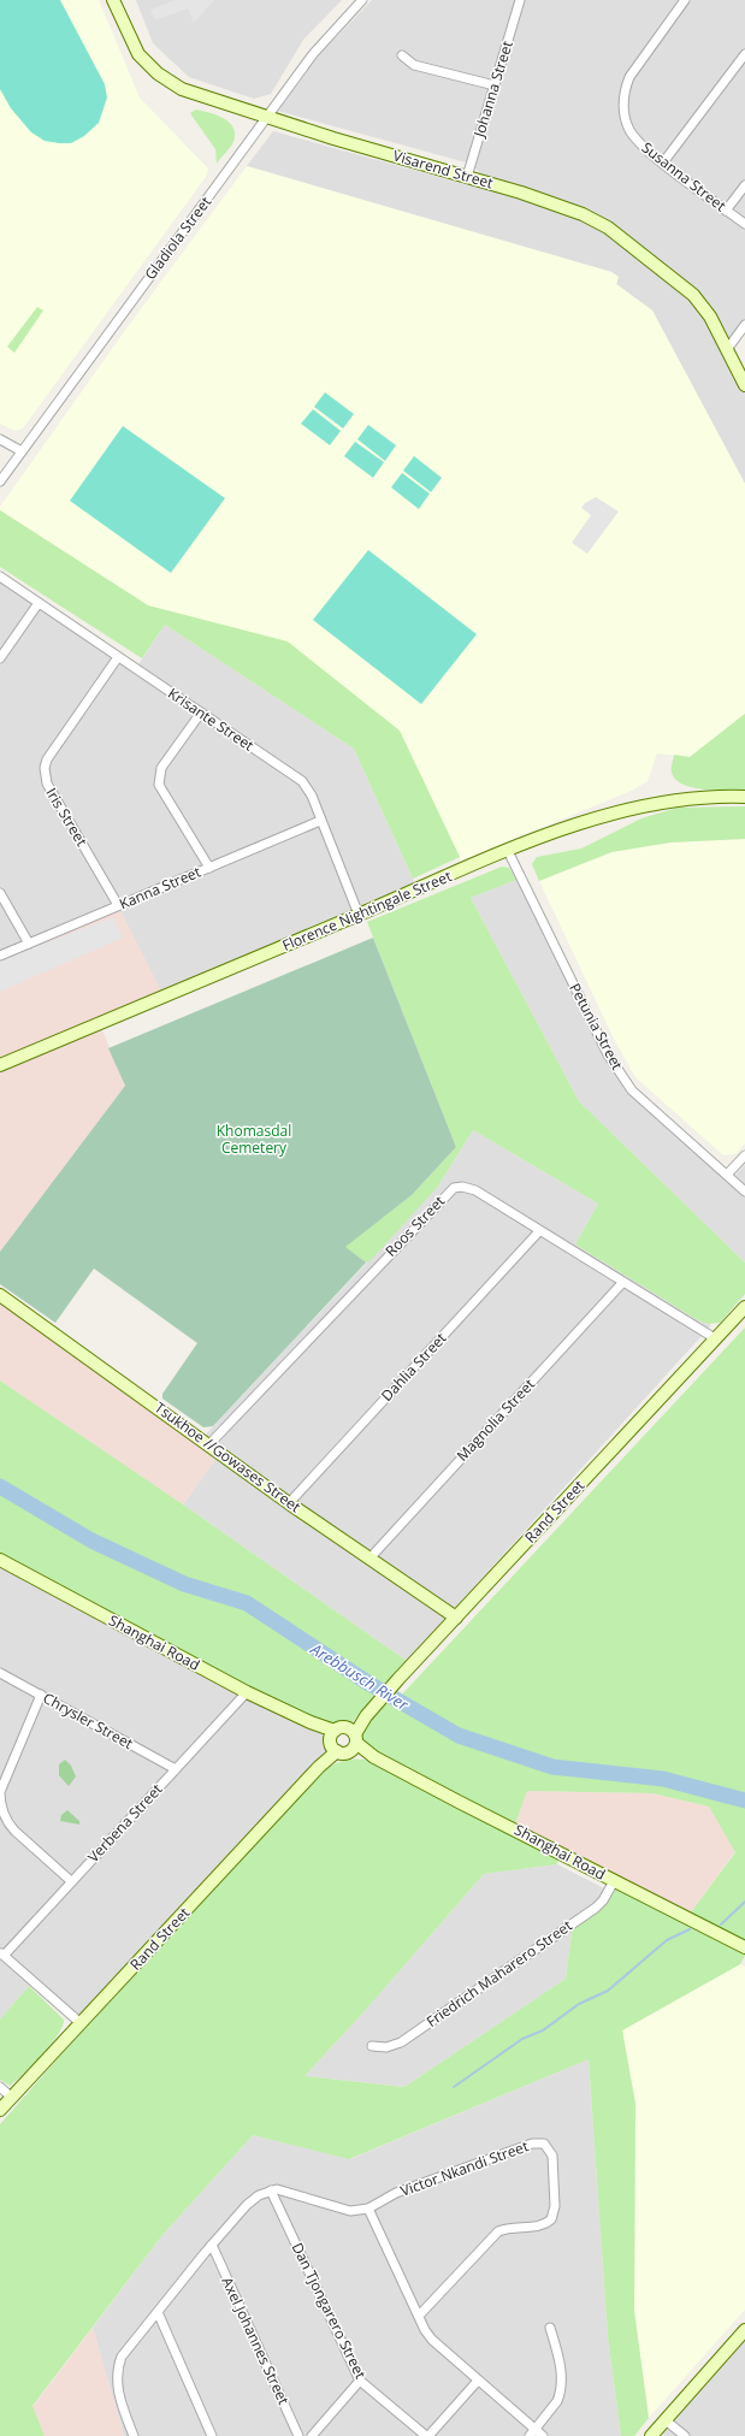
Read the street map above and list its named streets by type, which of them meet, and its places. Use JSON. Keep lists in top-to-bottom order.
{
  "streets": {
    "street": [
      "Johanna Street",
      "Visarend Street",
      "Susanna Street",
      "Gladiola Street",
      "Krisante Street",
      "Iris Street",
      "Kanna Street",
      "Florence Nightingale Street",
      "Petunia Street",
      "Roos Street",
      "Dahlia Street",
      "Magnolia Street",
      "Tsukhoe //Gowases Street",
      "Rand Street",
      "Shanghai Road",
      "Chrysler Street",
      "Verbena Street",
      "Friedrich Maharero Street",
      "Victor Nkandi Street",
      "Dan Tjongarero Street",
      "Axel Johannes Street"
    ]
  },
  "crossings": [
    ["Johanna Street", "Visarend Street"],
    ["Visarend Street", "Gladiola Street"],
    ["Krisante Street", "Iris Street"],
    ["Krisante Street", "Kanna Street"],
    ["Krisante Street", "Florence Nightingale Street"],
    ["Iris Street", "Kanna Street"],
    ["Florence Nightingale Street", "Petunia Street"],
    ["Roos Street", "Dahlia Street"],
    ["Roos Street", "Magnolia Street"],
    ["Roos Street", "Tsukhoe //Gowases Street"],
    ["Roos Street", "Rand Street"],
    ["Dahlia Street", "Tsukhoe //Gowases Street"],
    ["Magnolia Street", "Tsukhoe //Gowases Street"],
    ["Tsukhoe //Gowases Street", "Rand Street"],
    ["Rand Street", "Shanghai Road"],
    ["Shanghai Road", "Verbena Street"],
    ["Shanghai Road", "Friedrich Maharero Street"],
    ["Chrysler Street", "Verbena Street"]
  ],
  "water": ["Arebbusch River"],
  "parks": ["Khomasdal Cemetery"]
}
